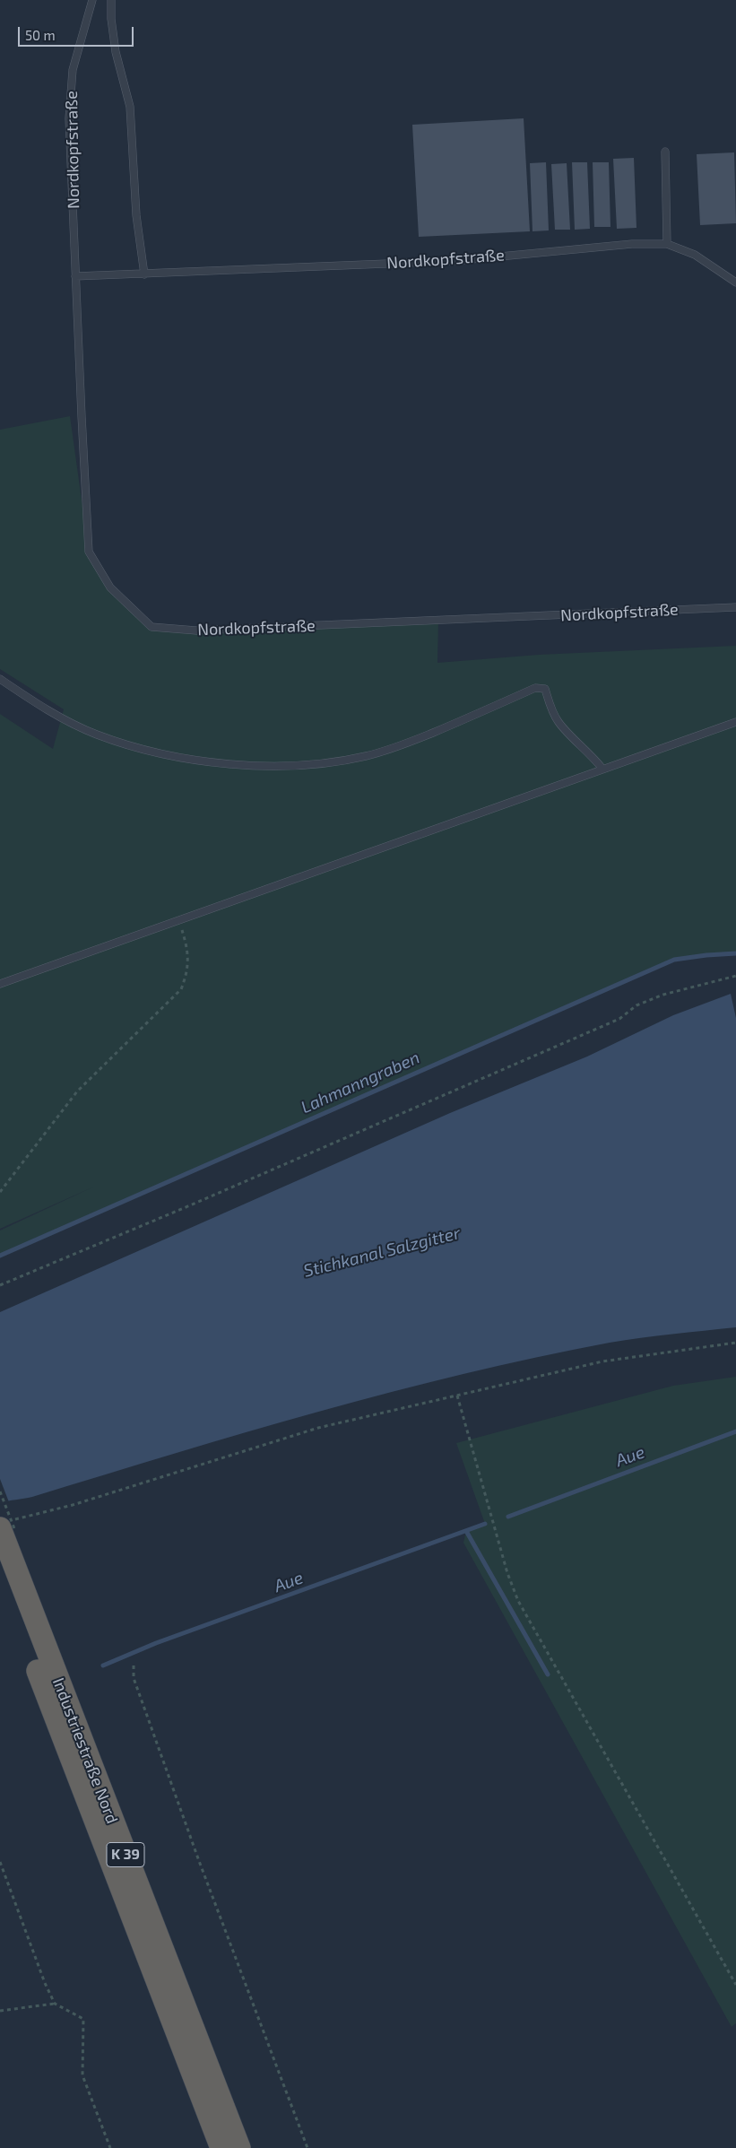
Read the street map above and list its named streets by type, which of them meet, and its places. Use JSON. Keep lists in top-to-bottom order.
{
  "streets": {
    "highway": ["Industriestraße Nord", "K 39"],
    "lane": ["Nordkopfstraße"]
  },
  "water": ["Lahmanngraben", "Stichkanal Salzgitter", "Aue"],
  "scale_bar": "50 m"
}
